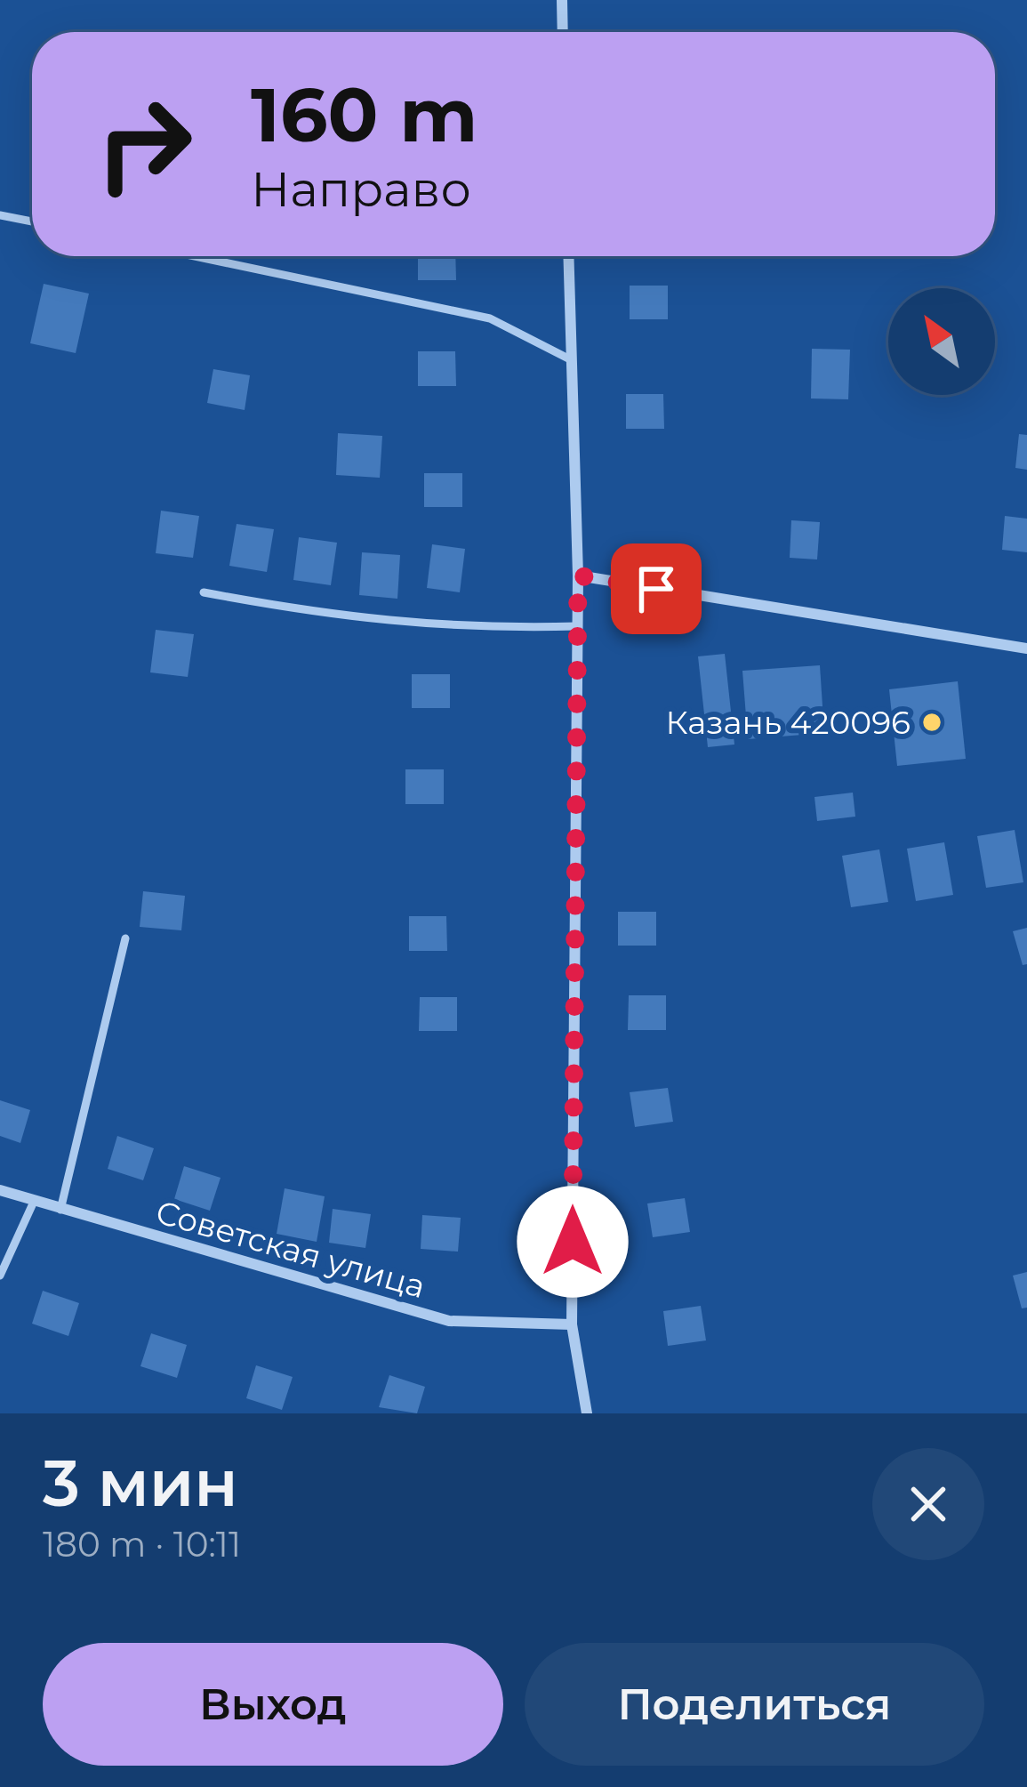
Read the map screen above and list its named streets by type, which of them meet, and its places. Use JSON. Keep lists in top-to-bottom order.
{
  "streets": {
    "street": ["Советская улица"]
  },
  "places": ["Казань 420096"],
  "north": "top left",
  "page": {
    "turn": ["160 m", "Направо"],
    "heading": ["3 мин", "180 m · 10:11"],
    "buttons": ["Выход", "Поделиться"]
  }
}
